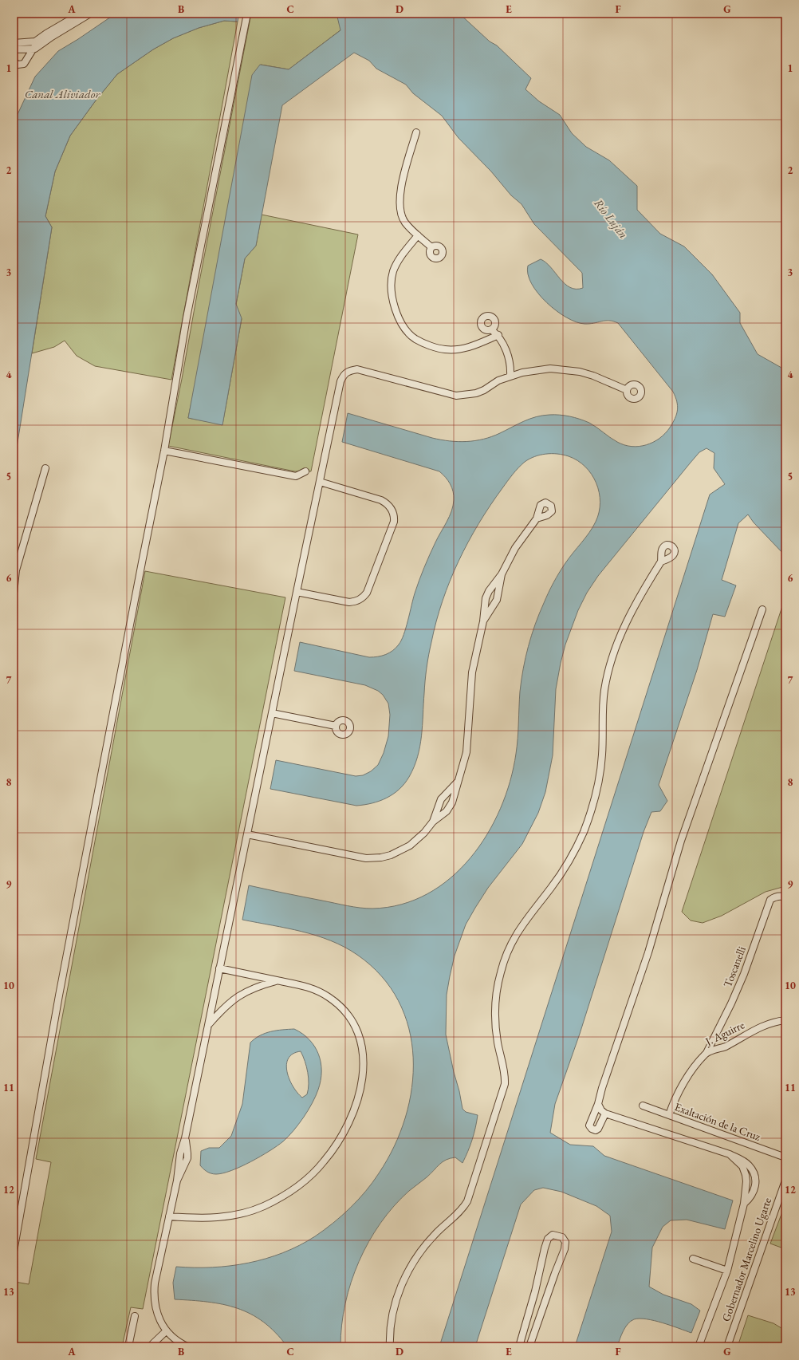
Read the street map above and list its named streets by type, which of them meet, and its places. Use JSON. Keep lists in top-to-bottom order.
{
  "streets": {
    "street": [
      "Toscanelli",
      "J. Aguirre",
      "Exaltación de la Cruz",
      "Gobernador Marcelino Ugarte"
    ]
  },
  "crossings": [
    ["Toscanelli", "J. Aguirre"],
    ["J. Aguirre", "Exaltación de la Cruz"]
  ],
  "water": ["Canal Aliviador", "Río Luján"],
  "grid": {
    "columns": [
      "A",
      "B",
      "C",
      "D",
      "E",
      "F",
      "G"
    ],
    "rows": [
      "1",
      "2",
      "3",
      "4",
      "5",
      "6",
      "7",
      "8",
      "9",
      "10",
      "11",
      "12",
      "13"
    ]
  }
}
